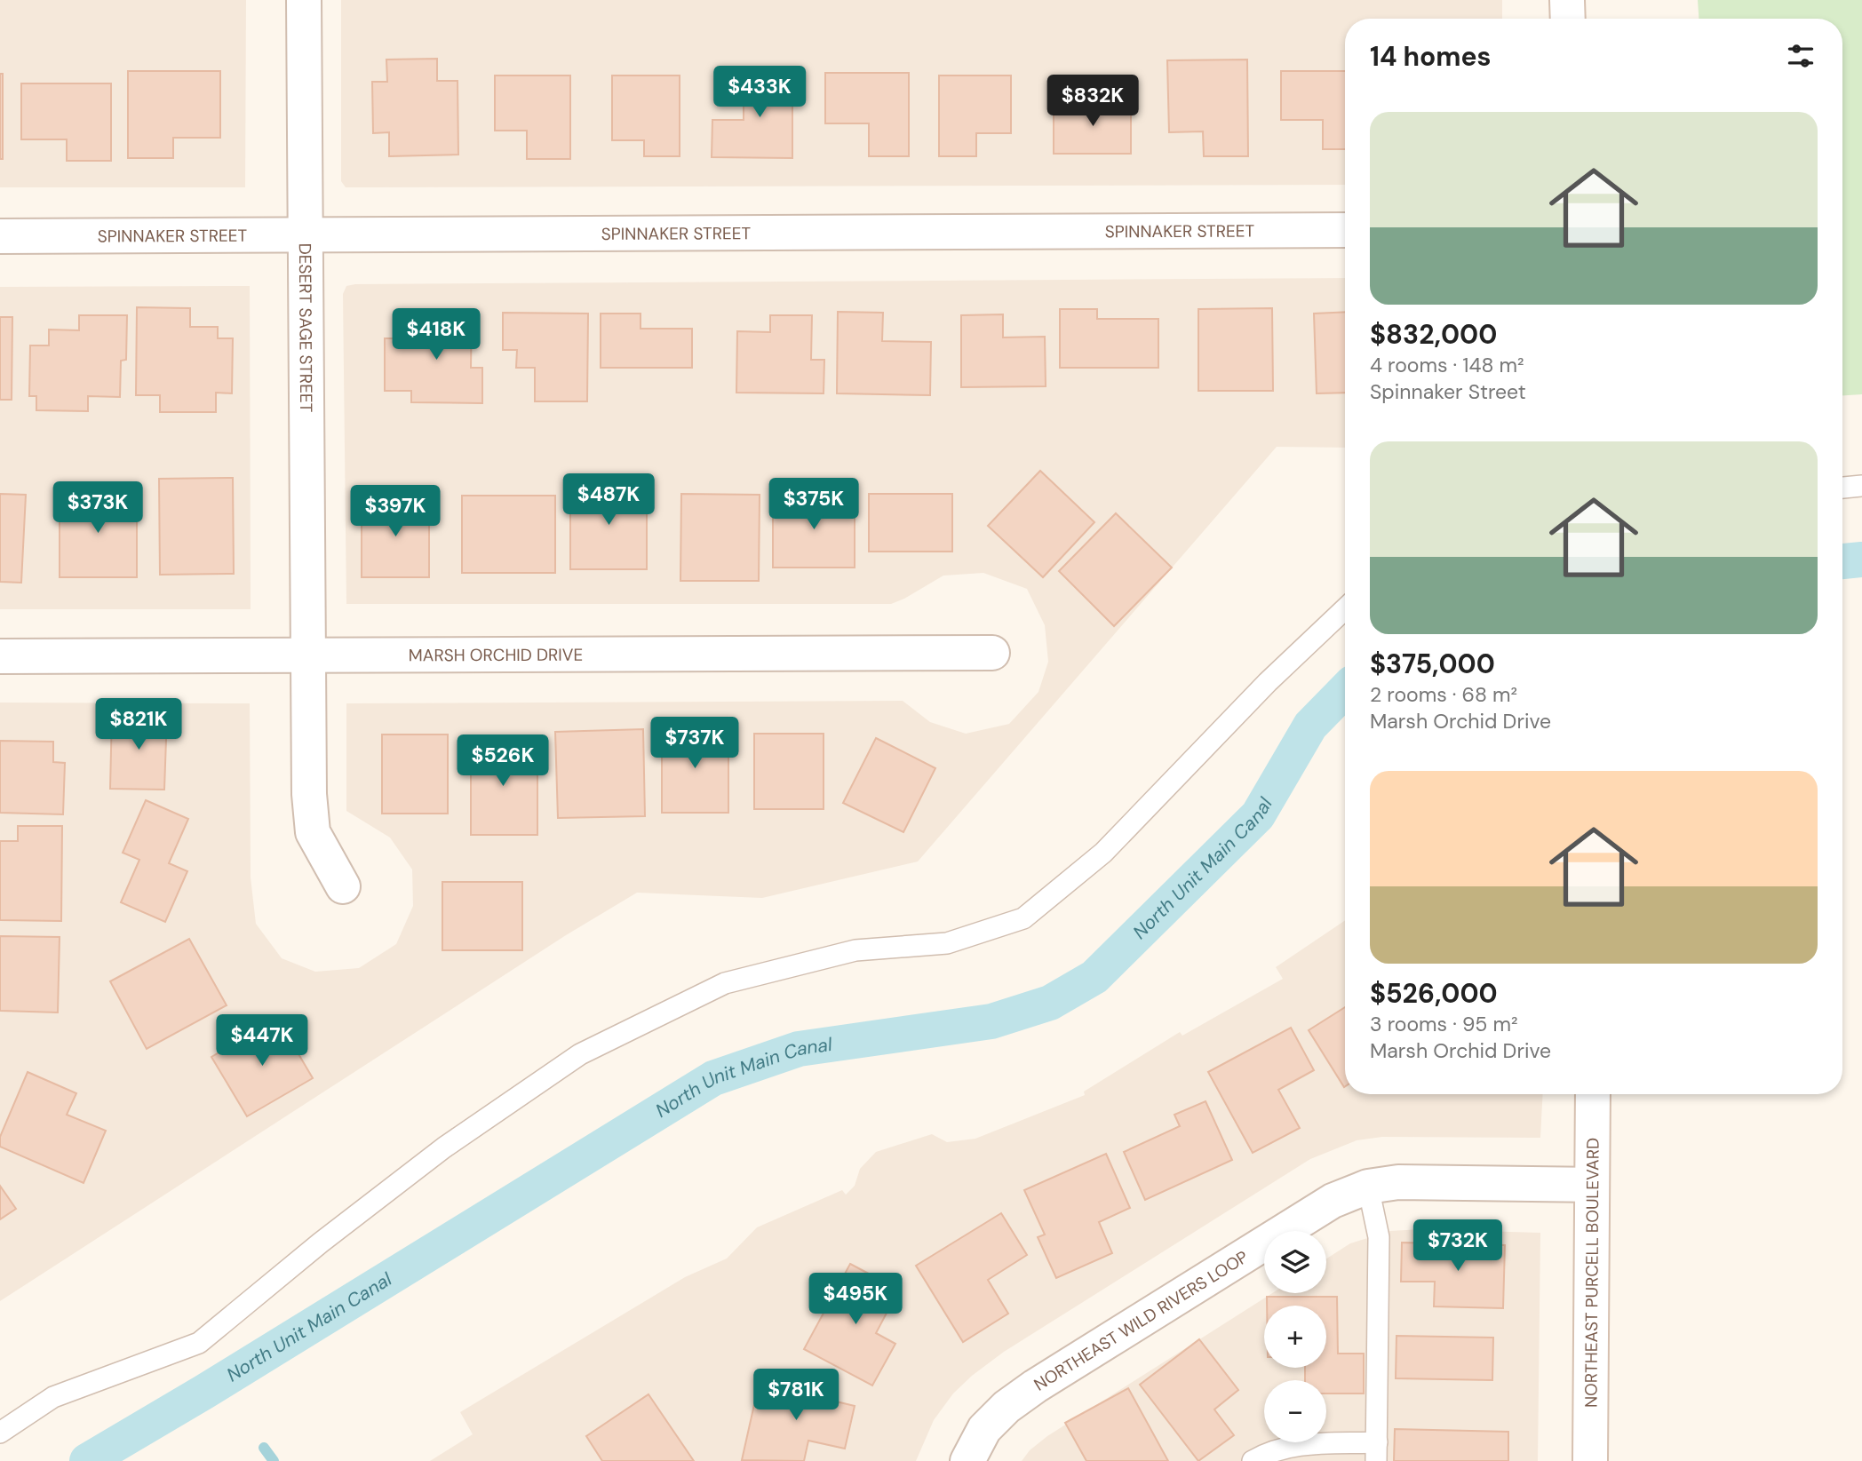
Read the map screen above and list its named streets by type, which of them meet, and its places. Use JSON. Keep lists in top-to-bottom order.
{
  "streets": {
    "street": [
      "SPINNAKER STREET",
      "DESERT SAGE STREET",
      "MARSH ORCHID DRIVE",
      "NORTHEAST PURCELL BOULEVARD",
      "NORTHEAST WILD RIVERS LOOP"
    ]
  },
  "crossings": [
    ["SPINNAKER STREET", "DESERT SAGE STREET"],
    ["DESERT SAGE STREET", "MARSH ORCHID DRIVE"],
    ["NORTHEAST PURCELL BOULEVARD", "NORTHEAST WILD RIVERS LOOP"]
  ],
  "water": ["North Unit Main Canal"],
  "page": {
    "heading": "14 homes",
    "price": [
      "$433K",
      "$832K",
      "$418K",
      "$487K",
      "$375K",
      "$373K",
      "$397K",
      "$821K",
      "$737K",
      "$526K",
      "$447K",
      "$732K",
      "$495K",
      "$781K"
    ],
    "list": [
      {
        "name": "$832,000",
        "note": "4 rooms · 148 m² · Spinnaker Street"
      },
      {
        "name": "$375,000",
        "note": "2 rooms · 68 m² · Marsh Orchid Drive"
      },
      {
        "name": "$526,000",
        "note": "3 rooms · 95 m² · Marsh Orchid Drive"
      }
    ],
    "map_buttons": ["+", "−"]
  }
}
